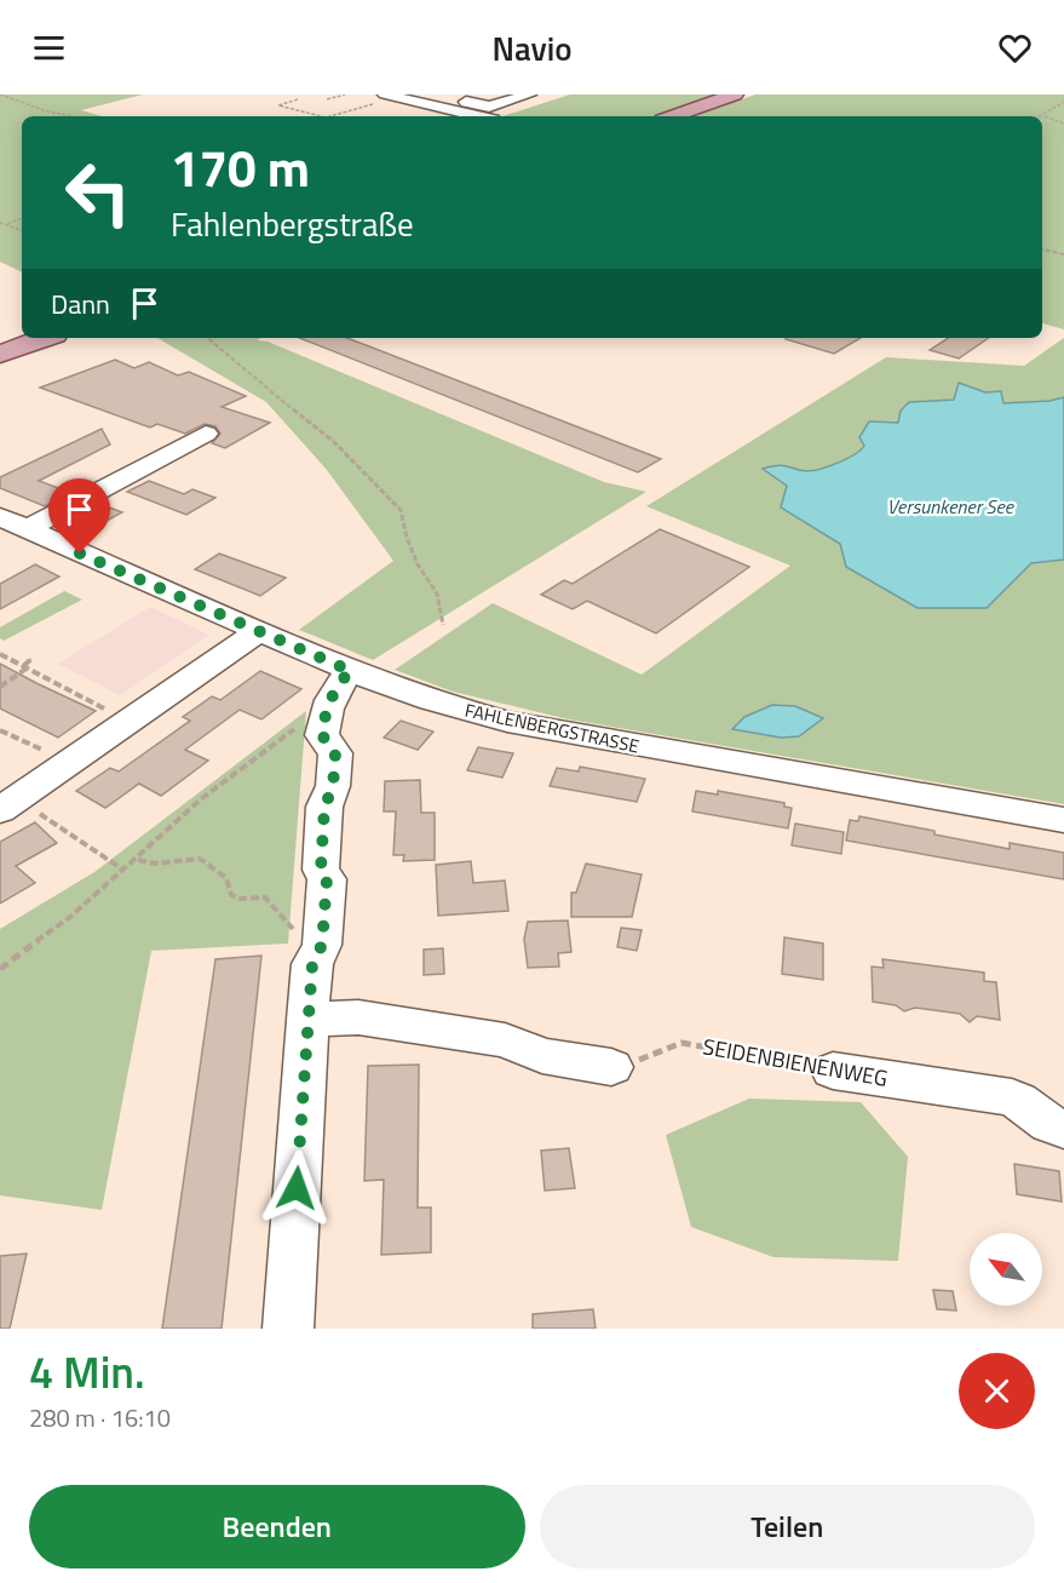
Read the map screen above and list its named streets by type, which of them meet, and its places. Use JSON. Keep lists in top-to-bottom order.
{
  "streets": {
    "street": ["FAHLENBERGSTRASSE", "SEIDENBIENENWEG"]
  },
  "water": ["Versunkener See"],
  "north": "top left",
  "page": {
    "header": "Navio",
    "turn": ["170 m", "Fahlenbergstraße"],
    "then": "Dann",
    "heading": ["4 Min.", "280 m · 16:10"],
    "buttons": ["Beenden", "Teilen"]
  }
}
